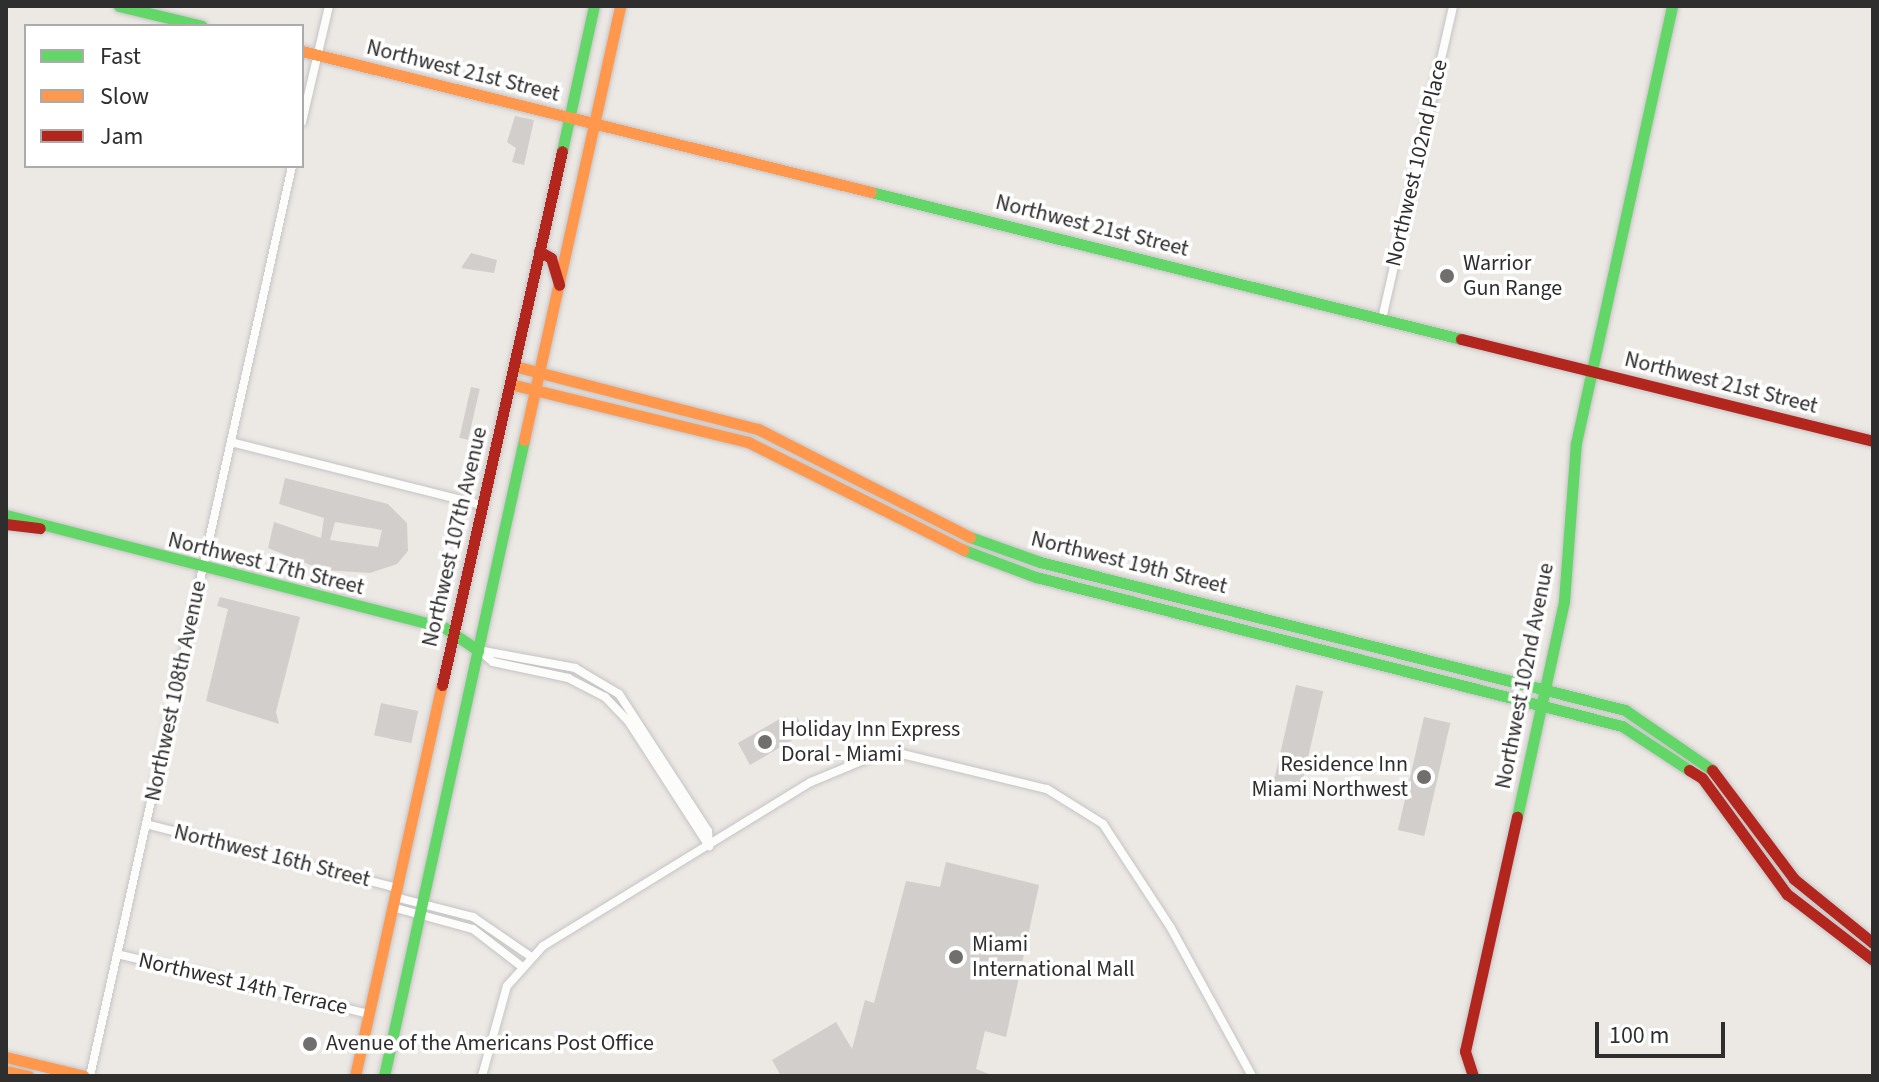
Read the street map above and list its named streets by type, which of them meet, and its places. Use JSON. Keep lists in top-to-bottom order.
{
  "streets": {
    "street": [
      "Northwest 21st Street",
      "Northwest 102nd Place",
      "Northwest 107th Avenue",
      "Northwest 19th Street",
      "Northwest 17th Street",
      "Northwest 102nd Avenue",
      "Northwest 108th Avenue",
      "Northwest 16th Street",
      "Northwest 14th Terrace"
    ]
  },
  "crossings": [
    ["Northwest 21st Street", "Northwest 102nd Place"],
    ["Northwest 21st Street", "Northwest 107th Avenue"],
    ["Northwest 21st Street", "Northwest 102nd Avenue"],
    ["Northwest 107th Avenue", "Northwest 19th Street"],
    ["Northwest 107th Avenue", "Northwest 17th Street"],
    ["Northwest 107th Avenue", "Northwest 16th Street"],
    ["Northwest 107th Avenue", "Northwest 14th Terrace"],
    ["Northwest 19th Street", "Northwest 102nd Avenue"],
    ["Northwest 17th Street", "Northwest 108th Avenue"],
    ["Northwest 108th Avenue", "Northwest 16th Street"],
    ["Northwest 108th Avenue", "Northwest 14th Terrace"]
  ],
  "places": [
    "Warrior Gun Range",
    "Holiday Inn Express Doral - Miami",
    "Residence Inn Miami Northwest",
    "Miami International Mall",
    "Avenue of the Americans Post Office"
  ],
  "legend": ["Fast", "Slow", "Jam"],
  "scale_bar": "100 m"
}
